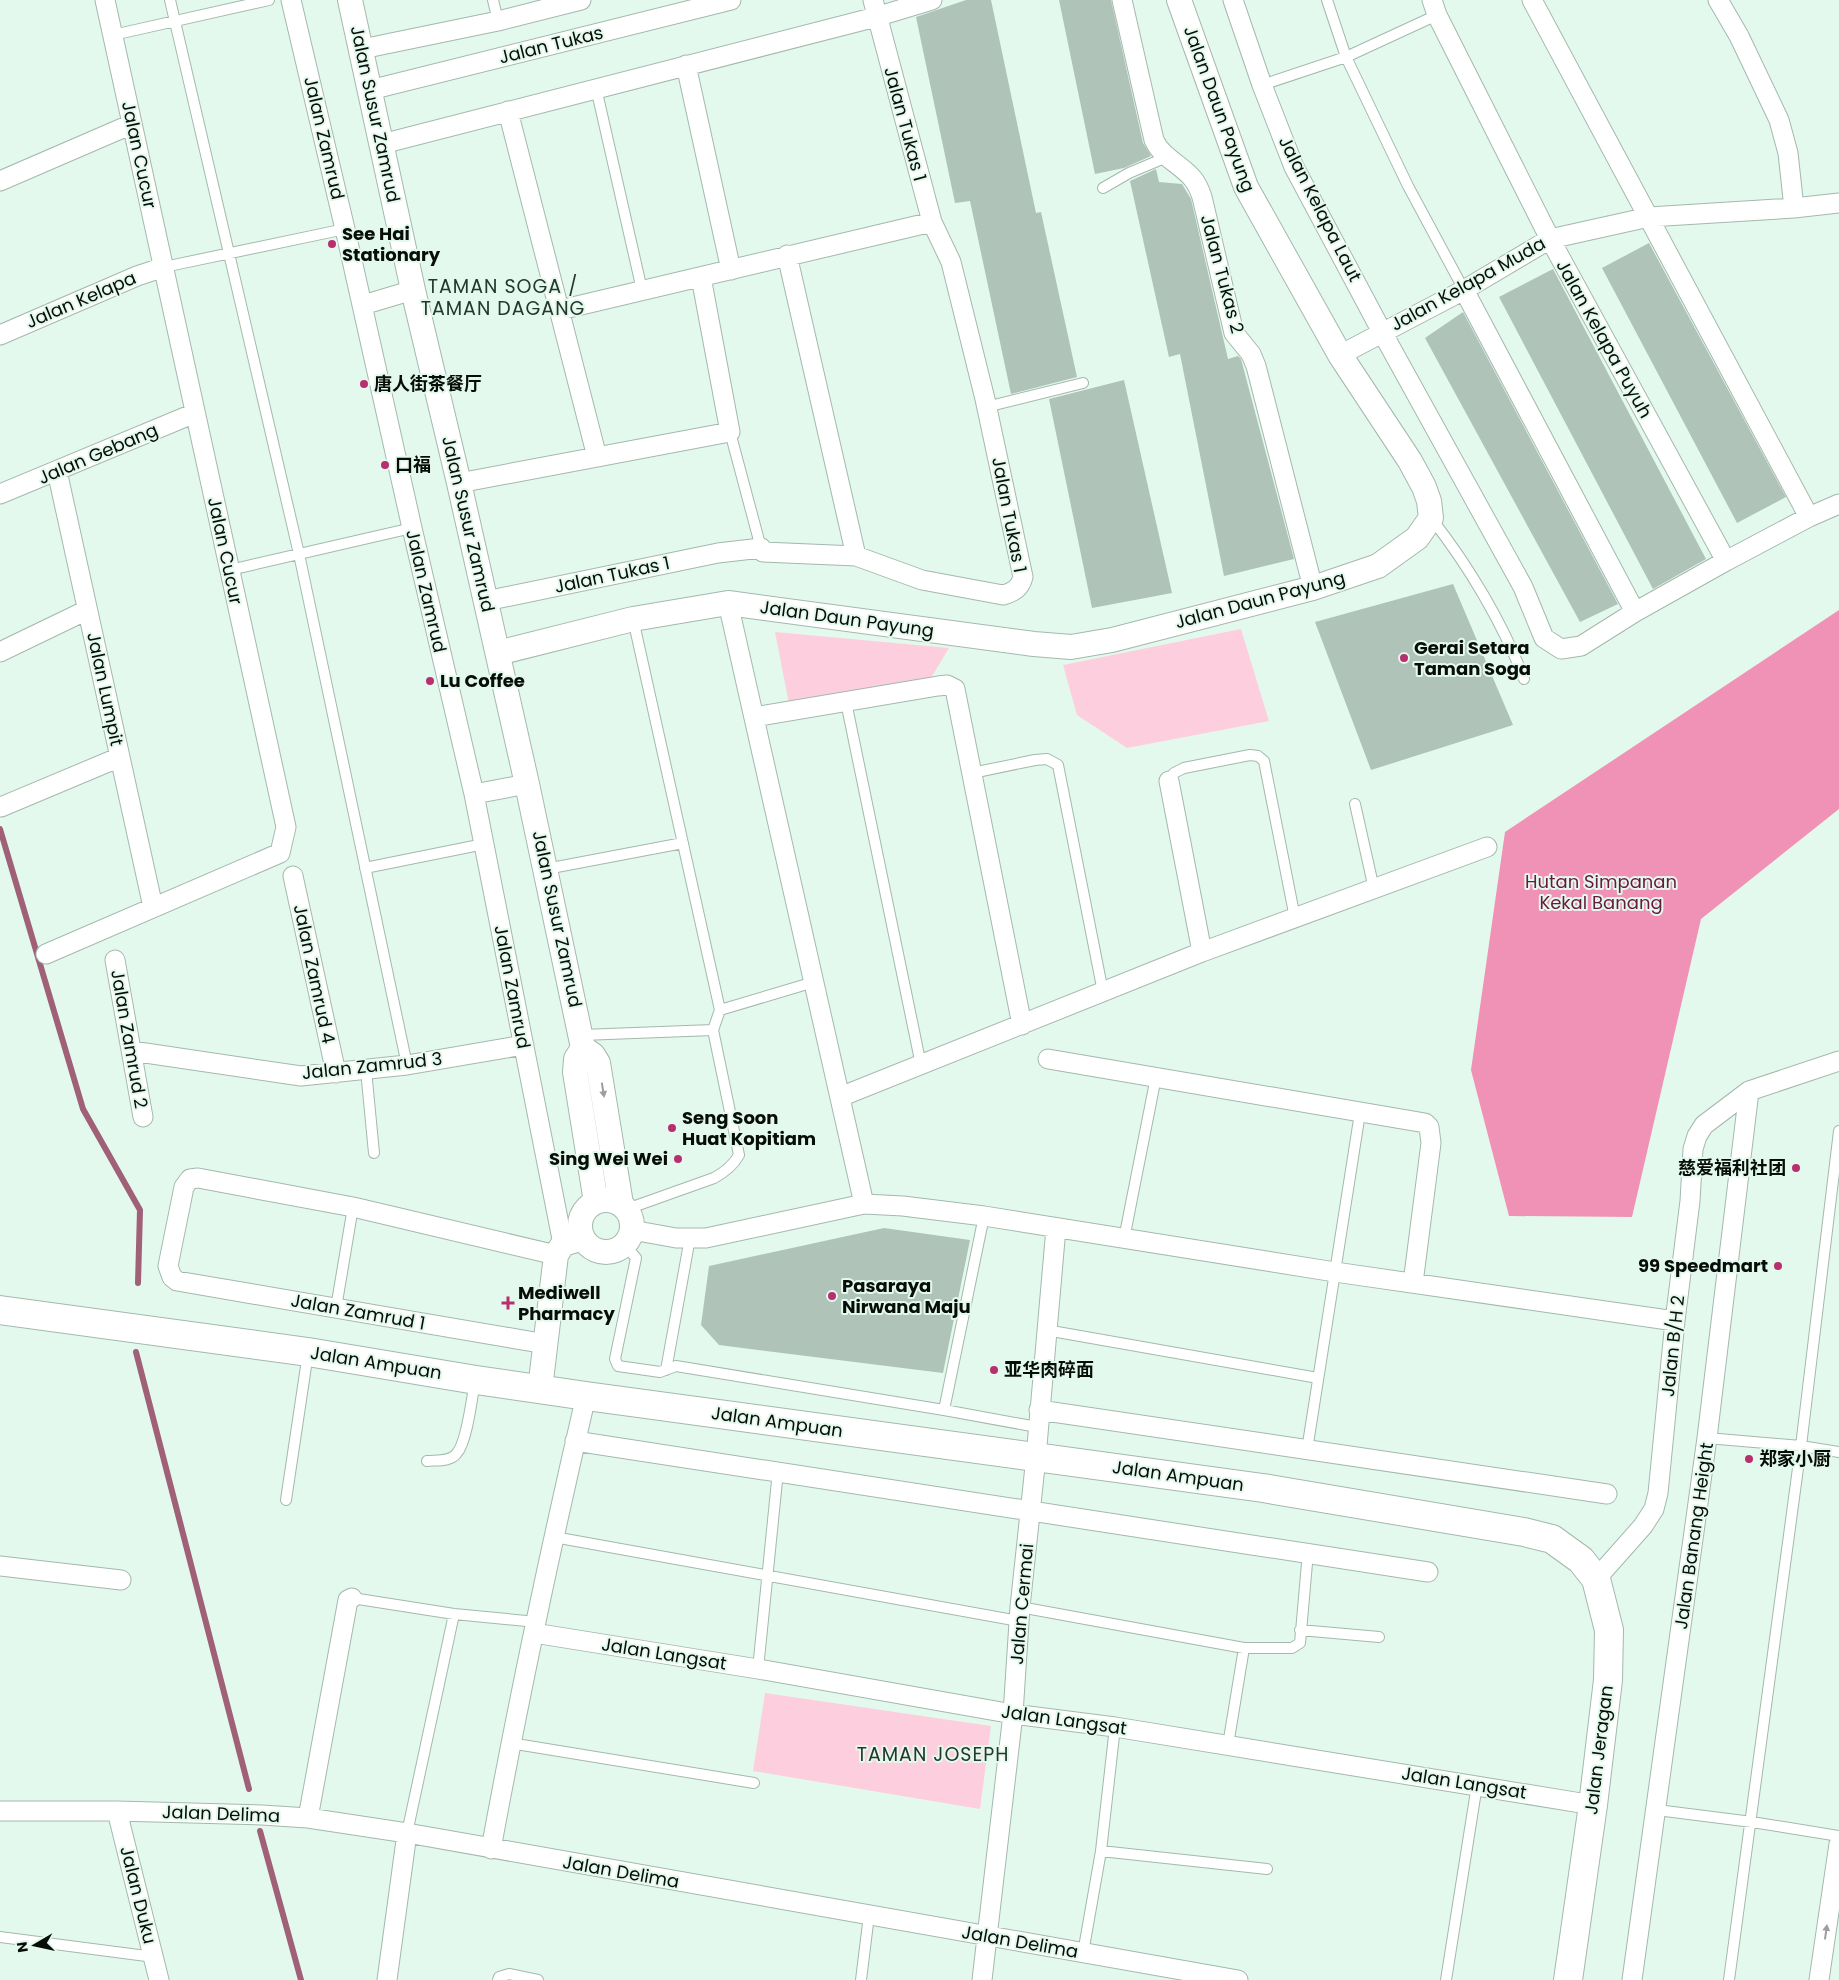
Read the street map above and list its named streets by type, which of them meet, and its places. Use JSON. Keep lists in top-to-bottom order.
{
  "streets": {
    "main road": ["Jalan Ampuan", "Jalan Jeragan"],
    "street": [
      "Jalan Tukas",
      "Jalan Daun Payung",
      "Jalan Susur Zamrud",
      "Jalan Tukas 1",
      "Jalan Zamrud",
      "Jalan Cucur",
      "Jalan Kelapa Laut",
      "Jalan Tukas 2",
      "Jalan Kelapa Muda",
      "Jalan Kelapa",
      "Jalan Kelapa Puyuh",
      "Jalan Gebang",
      "Jalan Lumpit",
      "Jalan Zamrud 4",
      "Jalan Zamrud 2",
      "Jalan Zamrud 3",
      "Jalan Zamrud 1",
      "Jalan B/H 2",
      "Jalan Banang Height",
      "Jalan Cermai",
      "Jalan Langsat",
      "Jalan Delima",
      "Jalan Duku"
    ]
  },
  "crossings": [
    ["Jalan Tukas", "Jalan Susur Zamrud"],
    ["Jalan Daun Payung", "Jalan Susur Zamrud"],
    ["Jalan Daun Payung", "Jalan Tukas 2"],
    ["Jalan Daun Payung", "Jalan Kelapa Muda"],
    ["Jalan Susur Zamrud", "Jalan Tukas 1"],
    ["Jalan Zamrud", "Jalan Zamrud 3"],
    ["Jalan Zamrud", "Jalan Zamrud 1"],
    ["Jalan Zamrud", "Jalan Ampuan"],
    ["Jalan Cucur", "Jalan Kelapa"],
    ["Jalan Cucur", "Jalan Gebang"],
    ["Jalan Cucur", "Jalan Lumpit"],
    ["Jalan Kelapa Laut", "Jalan Kelapa Muda"],
    ["Jalan Kelapa Laut", "Jalan Kelapa Puyuh"],
    ["Jalan Kelapa Muda", "Jalan Kelapa Puyuh"],
    ["Jalan Gebang", "Jalan Lumpit"],
    ["Jalan Zamrud 4", "Jalan Zamrud 3"],
    ["Jalan Zamrud 2", "Jalan Zamrud 3"],
    ["Jalan B/H 2", "Jalan Banang Height"],
    ["Jalan B/H 2", "Jalan Jeragan"],
    ["Jalan Ampuan", "Jalan Cermai"],
    ["Jalan Ampuan", "Jalan Jeragan"],
    ["Jalan Cermai", "Jalan Langsat"],
    ["Jalan Cermai", "Jalan Delima"],
    ["Jalan Langsat", "Jalan Jeragan"],
    ["Jalan Delima", "Jalan Duku"]
  ],
  "districts": ["TAMAN SOGA / TAMAN DAGANG", "TAMAN JOSEPH"],
  "parks": ["Hutan Simpanan Kekal Banang"],
  "places": {
    "other": [
      "See Hai Stationary",
      "唐人街茶餐厅",
      "口福",
      "Gerai Setara Taman Soga",
      "Lu Coffee",
      "Seng Soon Huat Kopitiam",
      "Sing Wei Wei",
      "慈爱福利社团",
      "99 Speedmart",
      "Pasaraya Nirwana Maju",
      "亚华肉碎面",
      "郑家小厨"
    ],
    "health": ["Mediwell Pharmacy"]
  },
  "north": "left"
}
